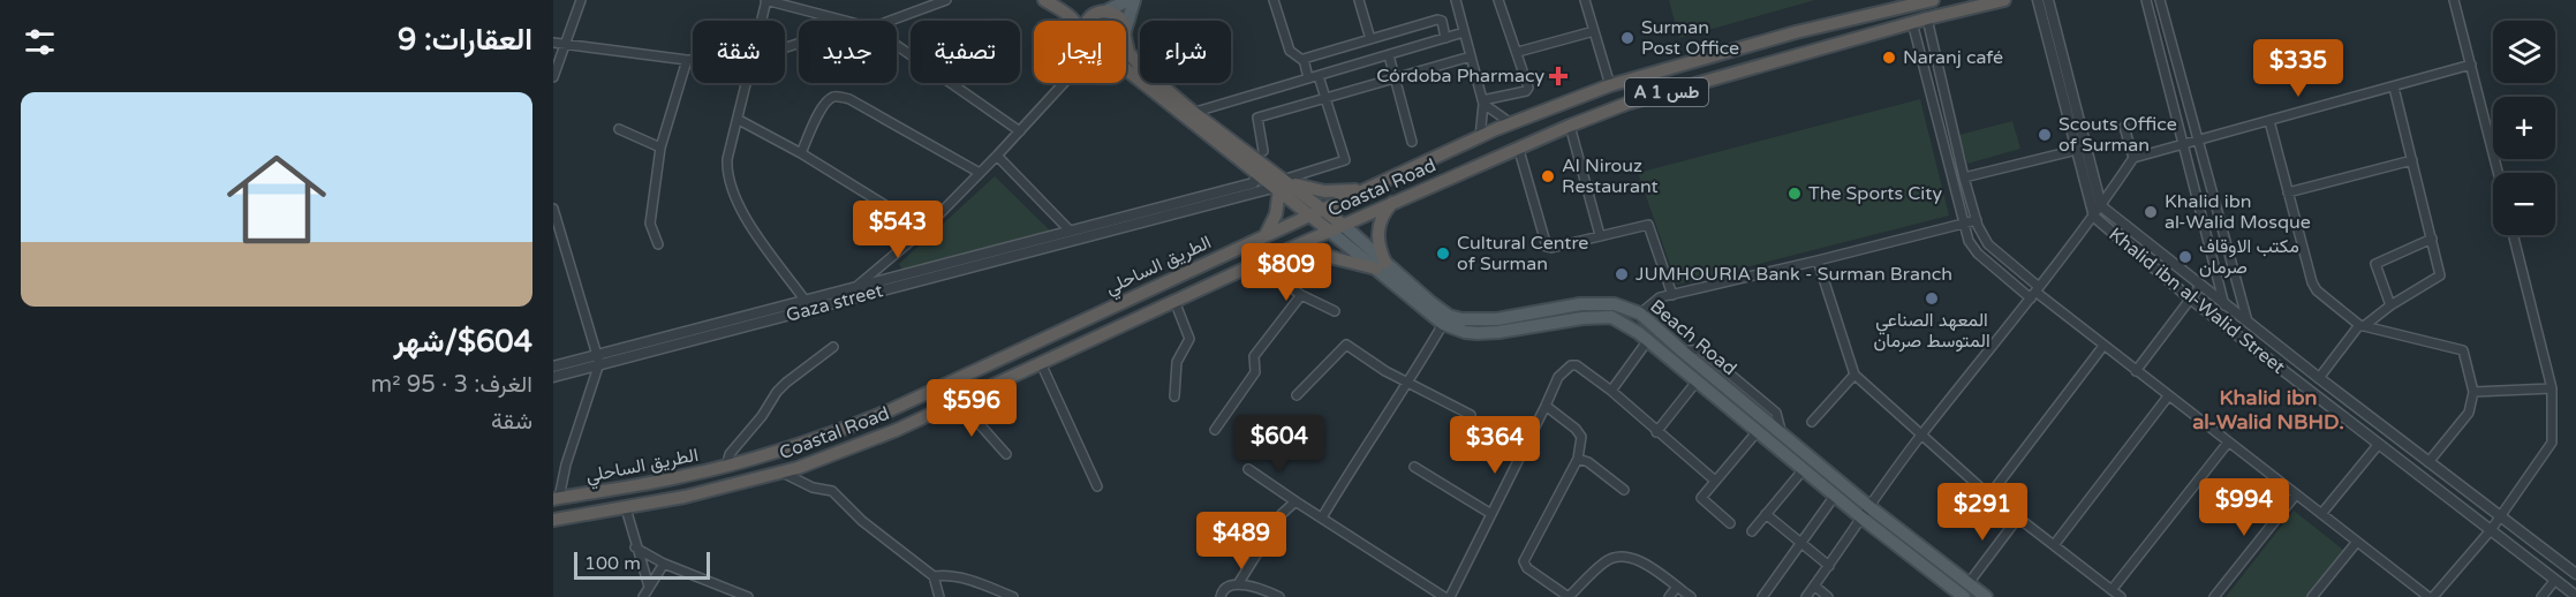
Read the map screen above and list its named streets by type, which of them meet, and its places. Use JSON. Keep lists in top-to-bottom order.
{
  "streets": {
    "highway": ["A 1 طس", "Coastal Road", "الطريق الساحلي"],
    "main road": ["Beach Road"],
    "street": ["Khalid ibn al-Walid Street", "Gaza street"]
  },
  "crossings": [
    ["Coastal Road", "Beach Road"]
  ],
  "districts": ["Khalid ibn al-Walid NBHD."],
  "places": {
    "other": [
      "Surman Post Office",
      "Naranj café",
      "Scouts Office of Surman",
      "Al Nirouz Restaurant",
      "The Sports City",
      "Khalid ibn al-Walid Mosque",
      "Cultural Centre of Surman",
      "مكتب الاوقاف صرمان",
      "JUMHOURIA Bank - Surman Branch",
      "المعهد الصناعي المتوسط صرمان"
    ],
    "health": ["Córdoba Pharmacy"]
  },
  "scale_bar": "100 m",
  "page": {
    "heading": "العقارات: 9",
    "map_buttons": ["+", "−"],
    "chip": [
      "شراء",
      "إيجار",
      "تصفية",
      "جديد",
      "شقة"
    ],
    "price": [
      "$335",
      "$543",
      "$809",
      "$596",
      "$604",
      "$364",
      "$994",
      "$291",
      "$489"
    ],
    "list": [
      {
        "name": "$604/شهر",
        "note": "الغرف: 3 · 95 m² · شقة"
      }
    ],
    "scale": "100 m"
  }
}
